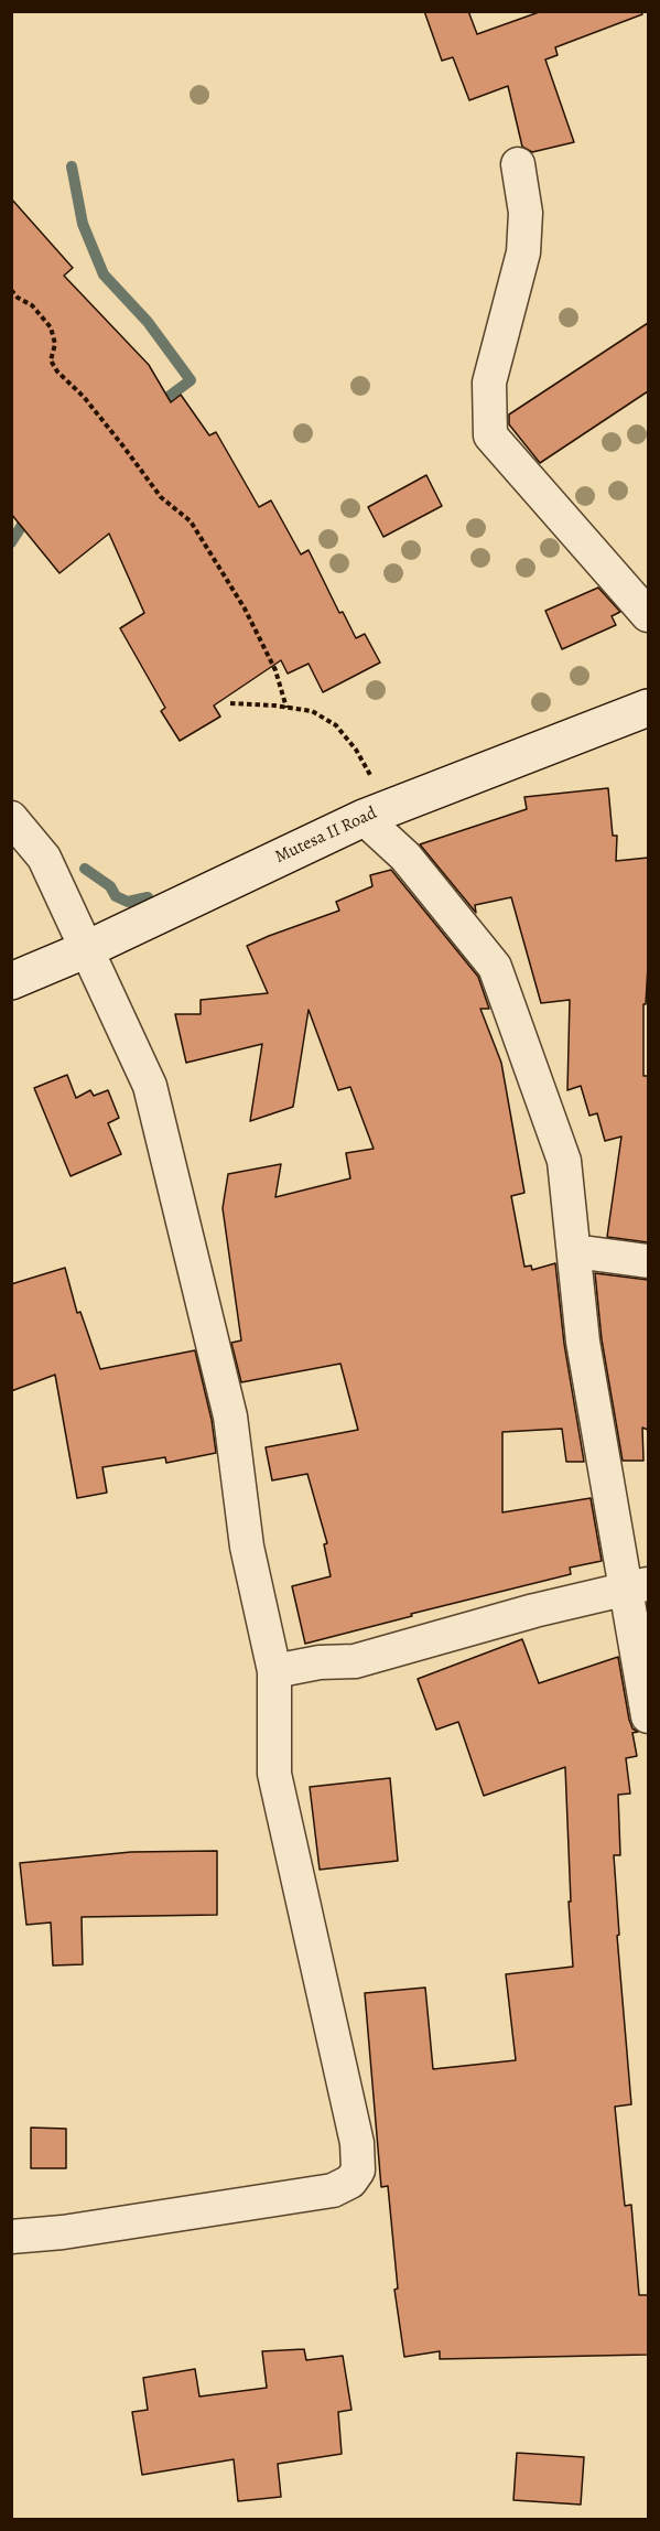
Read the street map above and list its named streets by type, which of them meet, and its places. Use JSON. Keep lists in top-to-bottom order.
{
  "streets": {
    "street": ["Mutesa II Road"]
  }
}
